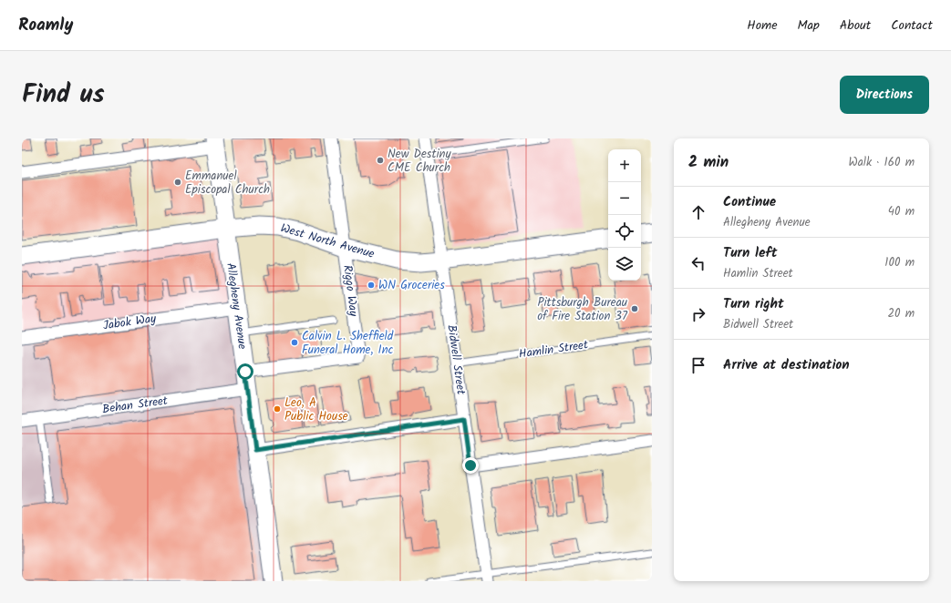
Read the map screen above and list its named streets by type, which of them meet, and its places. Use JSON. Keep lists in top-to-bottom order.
{
  "streets": {
    "street": [
      "West North Avenue",
      "Riggo Way",
      "Allegheny Avenue",
      "Jabok Way",
      "Bidwell Street",
      "Behan Street"
    ],
    "lane": ["Hamlin Street"]
  },
  "crossings": [
    ["West North Avenue", "Riggo Way"],
    ["West North Avenue", "Allegheny Avenue"],
    ["West North Avenue", "Bidwell Street"],
    ["Riggo Way", "Allegheny Avenue"],
    ["Allegheny Avenue", "Jabok Way"],
    ["Allegheny Avenue", "Behan Street"],
    ["Hamlin Street", "Bidwell Street"]
  ],
  "places": [
    "New Destiny CME Church",
    "Emmanuel Episcopal Church",
    "WN Groceries",
    "Pittsburgh Bureau of Fire Station 37",
    "Calvin L. Sheffield Funeral Home, Inc",
    "Leo, A Public House"
  ],
  "page": {
    "header": "Roamly",
    "nav": [
      "Home",
      "Map",
      "About",
      "Contact"
    ],
    "title": "Find us",
    "buttons": "Directions",
    "heading": ["2 min", "Walk · 160 m"],
    "map_buttons": ["+", "−"],
    "list": [
      ["Continue", "Allegheny Avenue", "40 m"],
      ["Turn left", "Hamlin Street", "100 m"],
      ["Turn right", "Bidwell Street", "20 m"],
      "Arrive at destination"
    ]
  }
}
